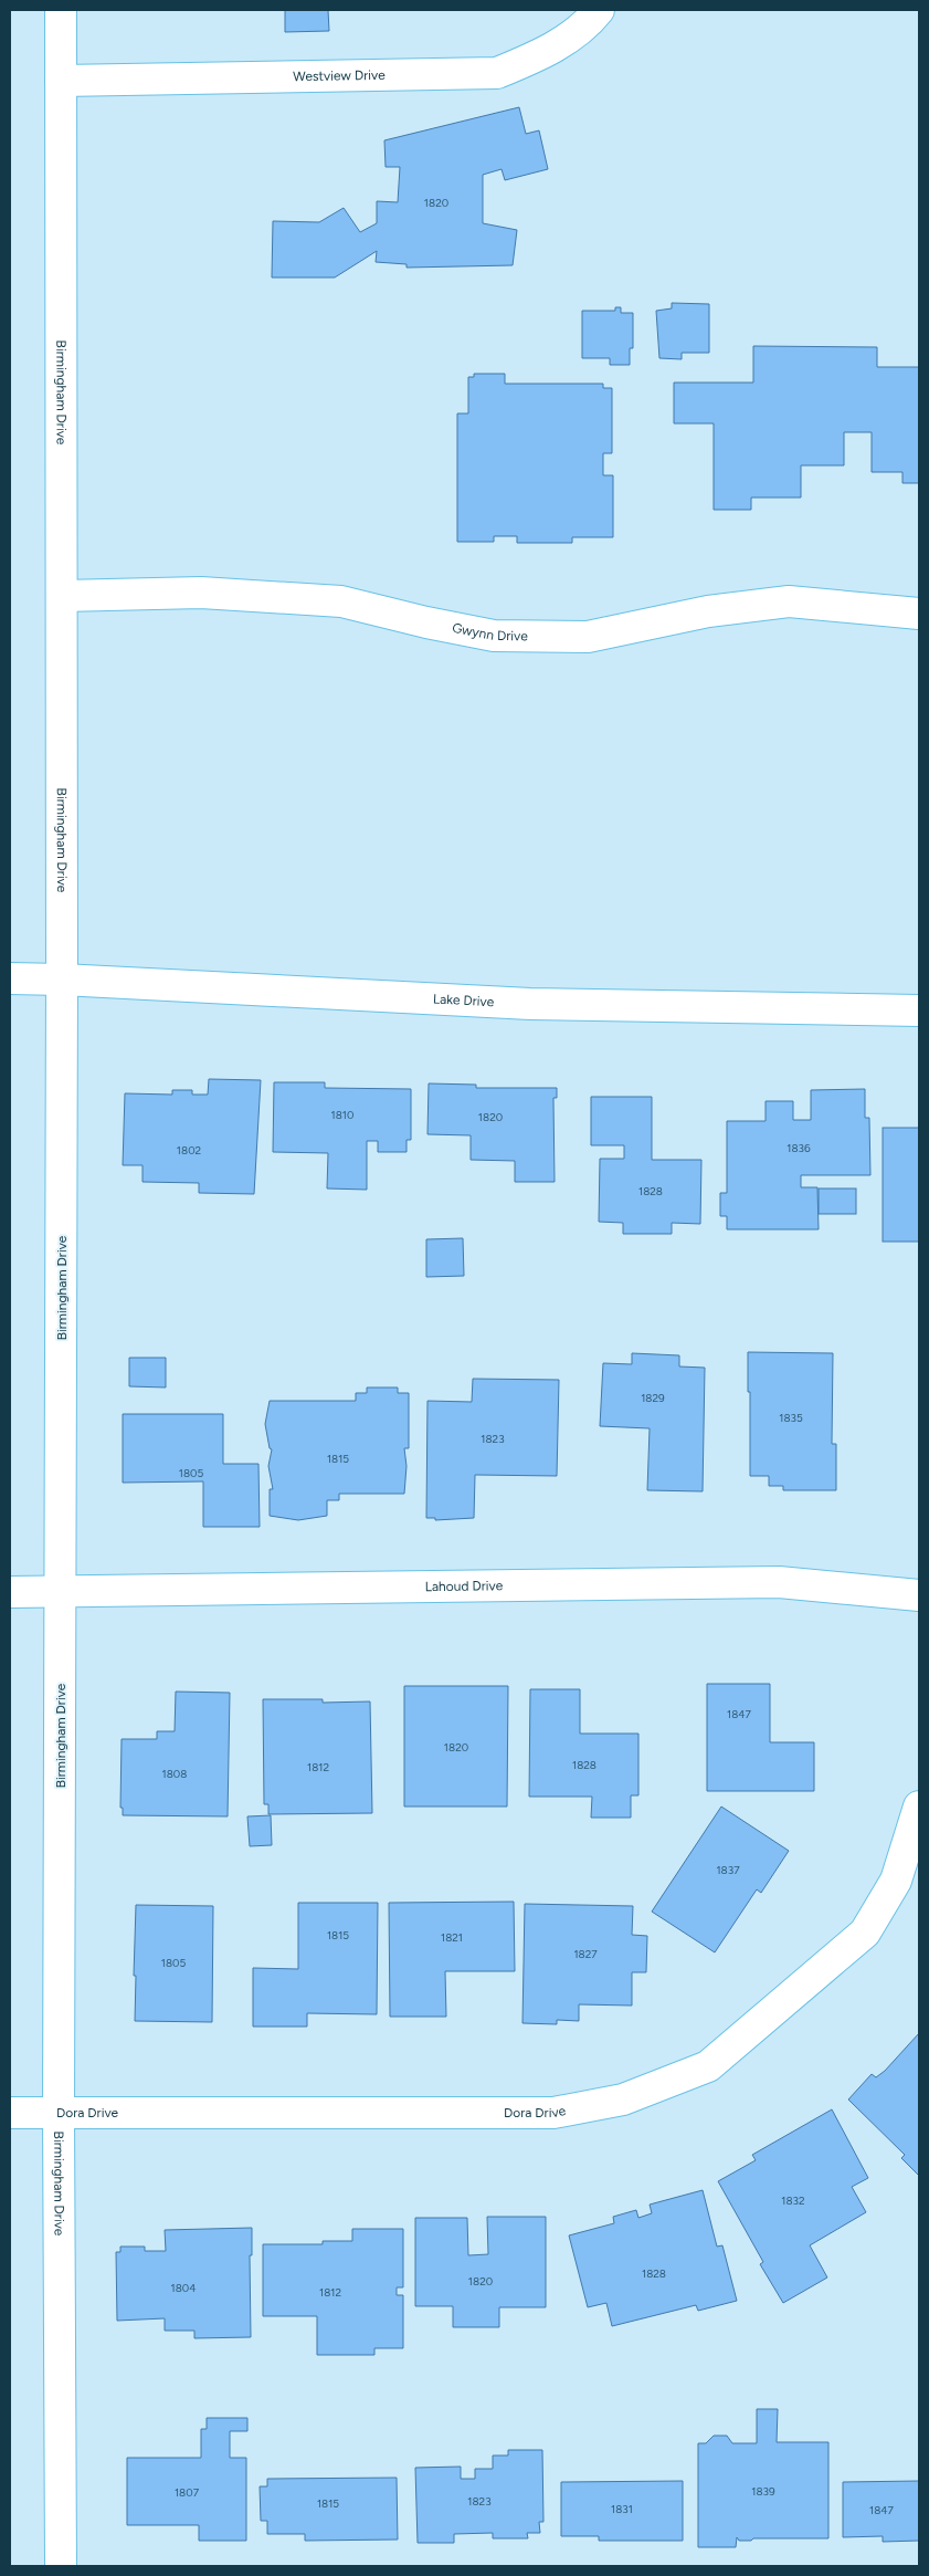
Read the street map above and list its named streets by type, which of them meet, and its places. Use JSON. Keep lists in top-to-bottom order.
{
  "streets": {
    "street": [
      "Westview Drive",
      "Birmingham Drive",
      "Gwynn Drive",
      "Lake Drive",
      "Lahoud Drive",
      "Dora Drive"
    ]
  },
  "crossings": [
    ["Westview Drive", "Birmingham Drive"],
    ["Birmingham Drive", "Gwynn Drive"],
    ["Birmingham Drive", "Lake Drive"],
    ["Birmingham Drive", "Lahoud Drive"],
    ["Birmingham Drive", "Dora Drive"]
  ],
  "house_numbers": [
    "1820",
    "1810",
    "1820",
    "1836",
    "1802",
    "1828",
    "1829",
    "1835",
    "1823",
    "1815",
    "1805",
    "1847",
    "1820",
    "1828",
    "1812",
    "1808",
    "1837",
    "1815",
    "1821",
    "1827",
    "1805",
    "1832",
    "1828",
    "1820",
    "1804",
    "1812",
    "1839",
    "1807",
    "1823",
    "1815",
    "1831",
    "1847"
  ]
}
